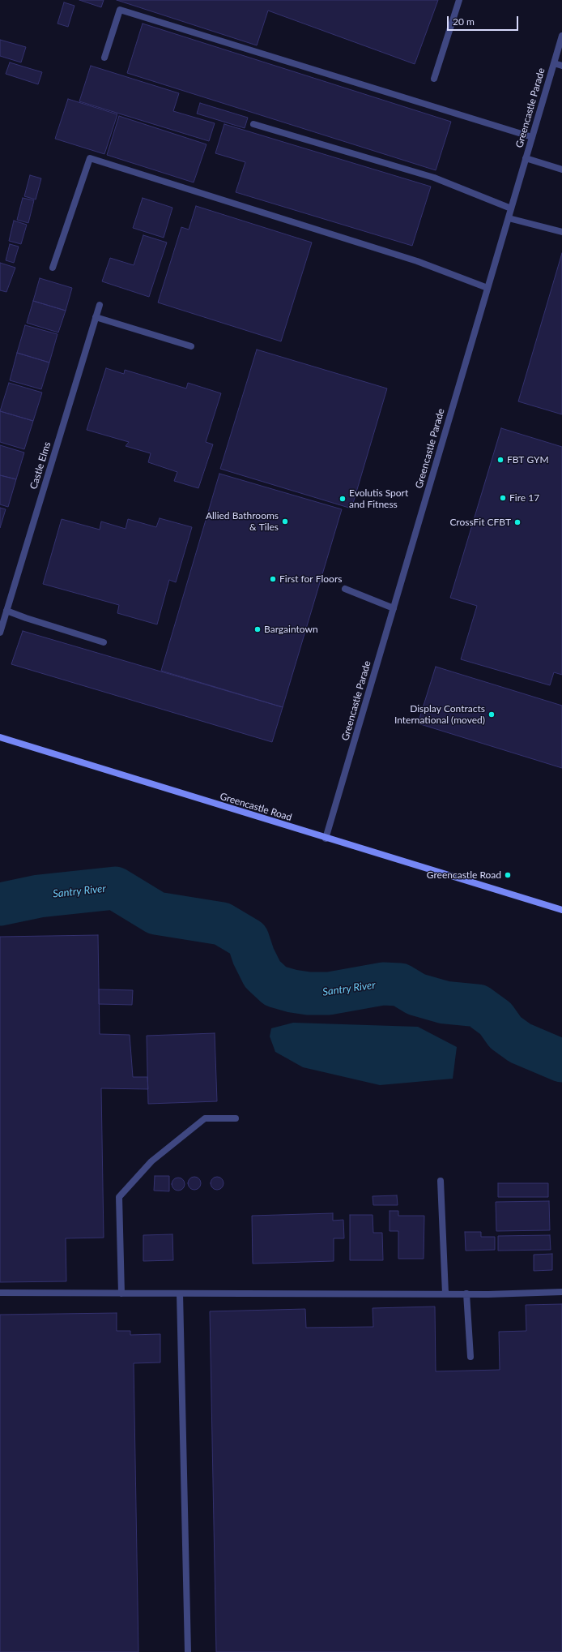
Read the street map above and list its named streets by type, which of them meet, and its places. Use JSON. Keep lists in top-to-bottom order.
{
  "streets": {
    "street": ["Greencastle Parade", "Castle Elms", "Greencastle Road"]
  },
  "crossings": [
    ["Greencastle Parade", "Greencastle Road"]
  ],
  "water": ["Santry River"],
  "places": [
    "FBT GYM",
    "Fire 17",
    "Evolutis Sport and Fitness",
    "Allied Bathrooms & Tiles",
    "CrossFit CFBT",
    "First for Floors",
    "Bargaintown",
    "Display Contracts International (moved)",
    "Greencastle Road"
  ],
  "scale_bar": "20 m"
}
